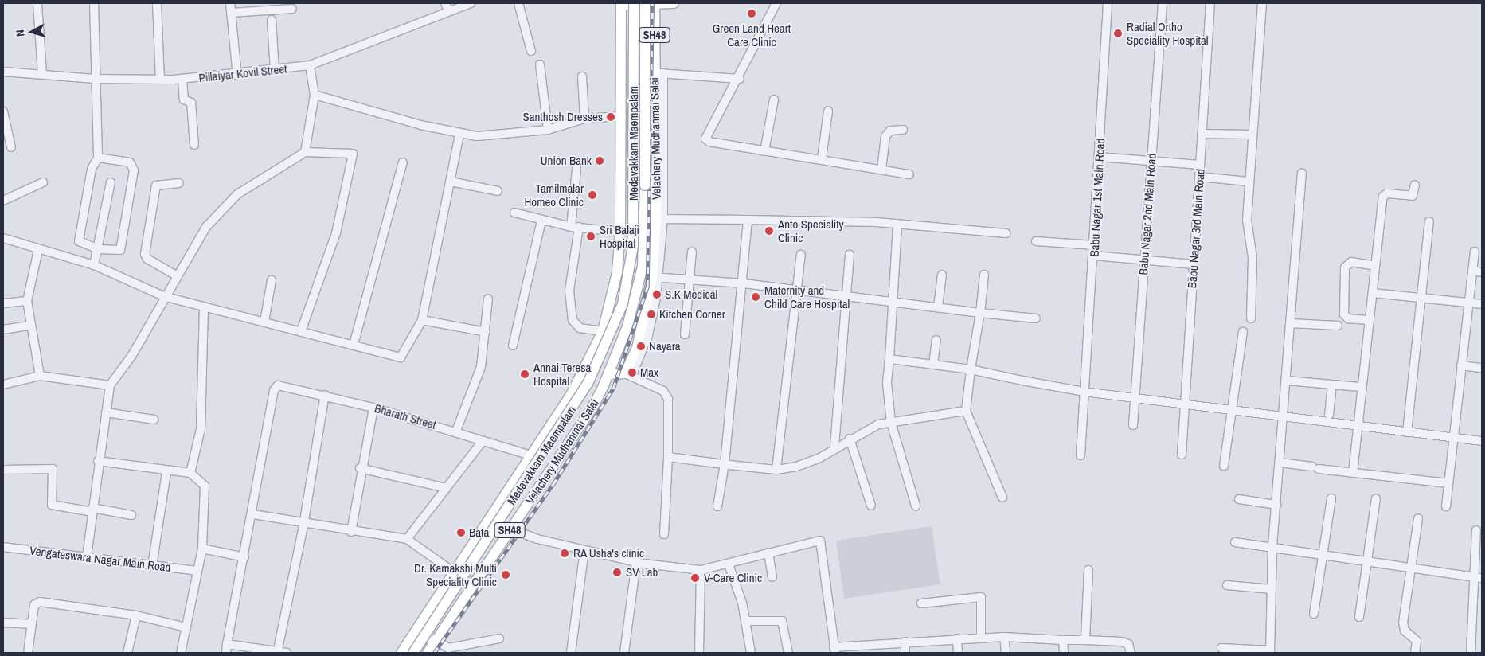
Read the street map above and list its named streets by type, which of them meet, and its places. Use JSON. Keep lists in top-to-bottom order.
{
  "streets": {
    "main road": ["SH48", "Velachery Mudhanmai Salai", "Medavakkam Maempalam"],
    "street": [
      "Pillaiyar Kovil Street",
      "Babu Nagar 1st Main Road",
      "Babu Nagar 2nd Main Road",
      "Babu Nagar 3rd Main Road",
      "Bharath Street",
      "Vengateswara Nagar Main Road"
    ]
  },
  "crossings": [
    ["Velachery Mudhanmai Salai", "Bharath Street"]
  ],
  "places": [
    "Green Land Heart Care Clinic",
    "Radial Ortho Speciality Hospital",
    "Santhosh Dresses",
    "Union Bank",
    "Tamilmalar Homeo Clinic",
    "Anto Speciality Clinic",
    "Sri Balaji Hospital",
    "S.K Medical",
    "Maternity and Child Care Hospital",
    "Kitchen Corner",
    "Nayara",
    "Max",
    "Annai Teresa Hospital",
    "Bata",
    "RA Usha's clinic",
    "SV Lab",
    "Dr. Kamakshi Multi Speciality Clinic",
    "V-Care Clinic"
  ],
  "north": "left"
}
